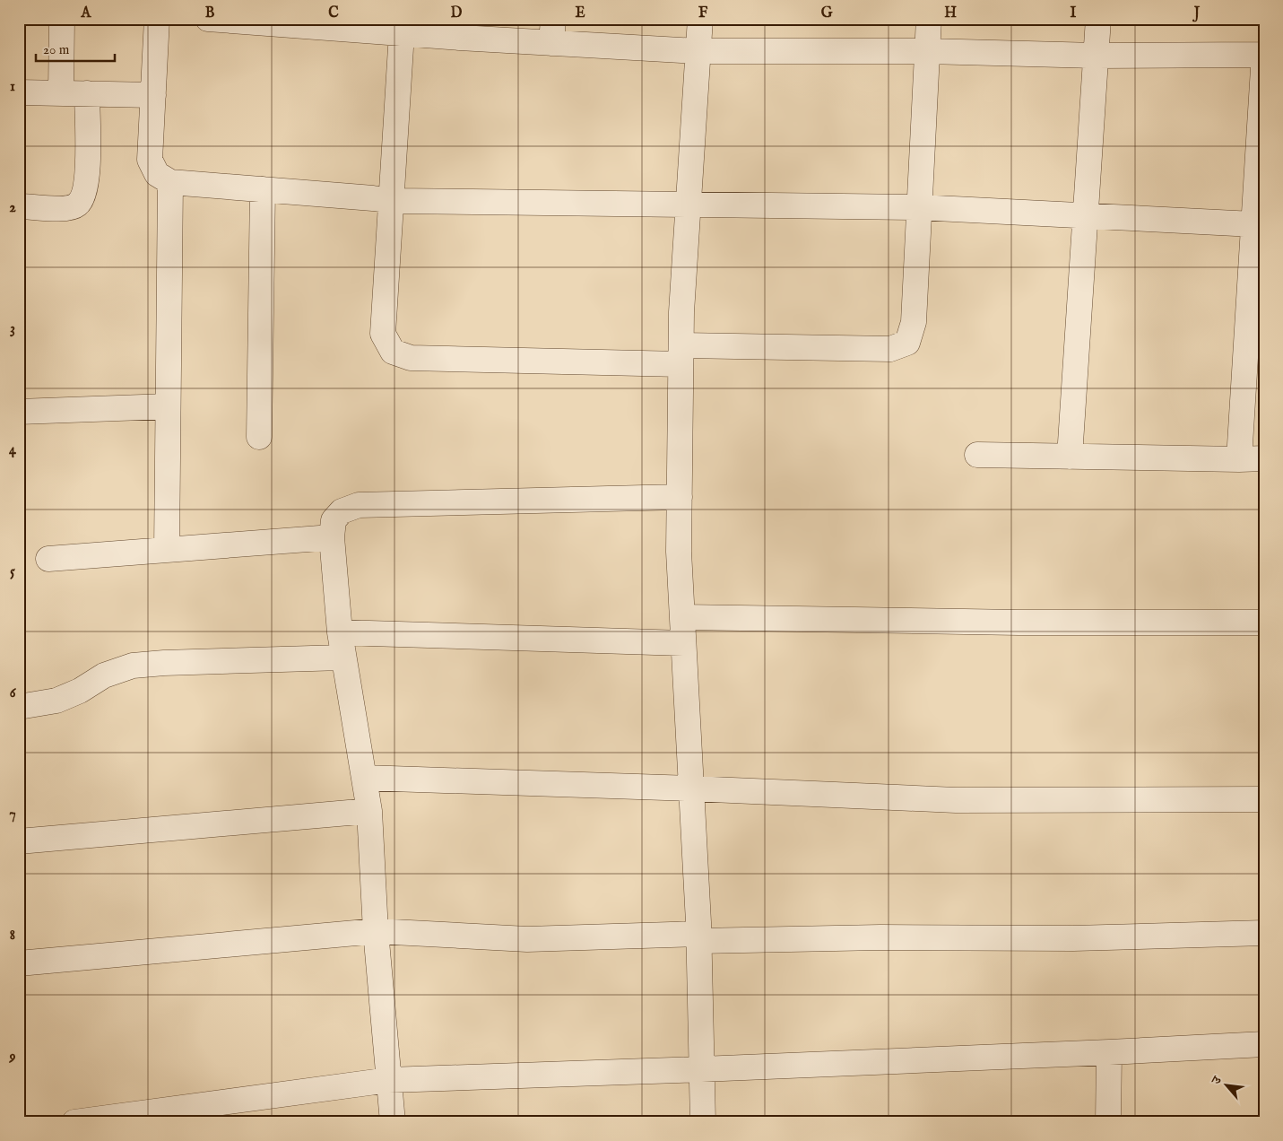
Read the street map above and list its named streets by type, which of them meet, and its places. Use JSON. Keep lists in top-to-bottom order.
{
  "scale_bar": "20 m",
  "north": "top left",
  "grid": {
    "columns": [
      "A",
      "B",
      "C",
      "D",
      "E",
      "F",
      "G",
      "H",
      "I",
      "J"
    ],
    "rows": [
      "1",
      "2",
      "3",
      "4",
      "5",
      "6",
      "7",
      "8",
      "9"
    ]
  }
}
